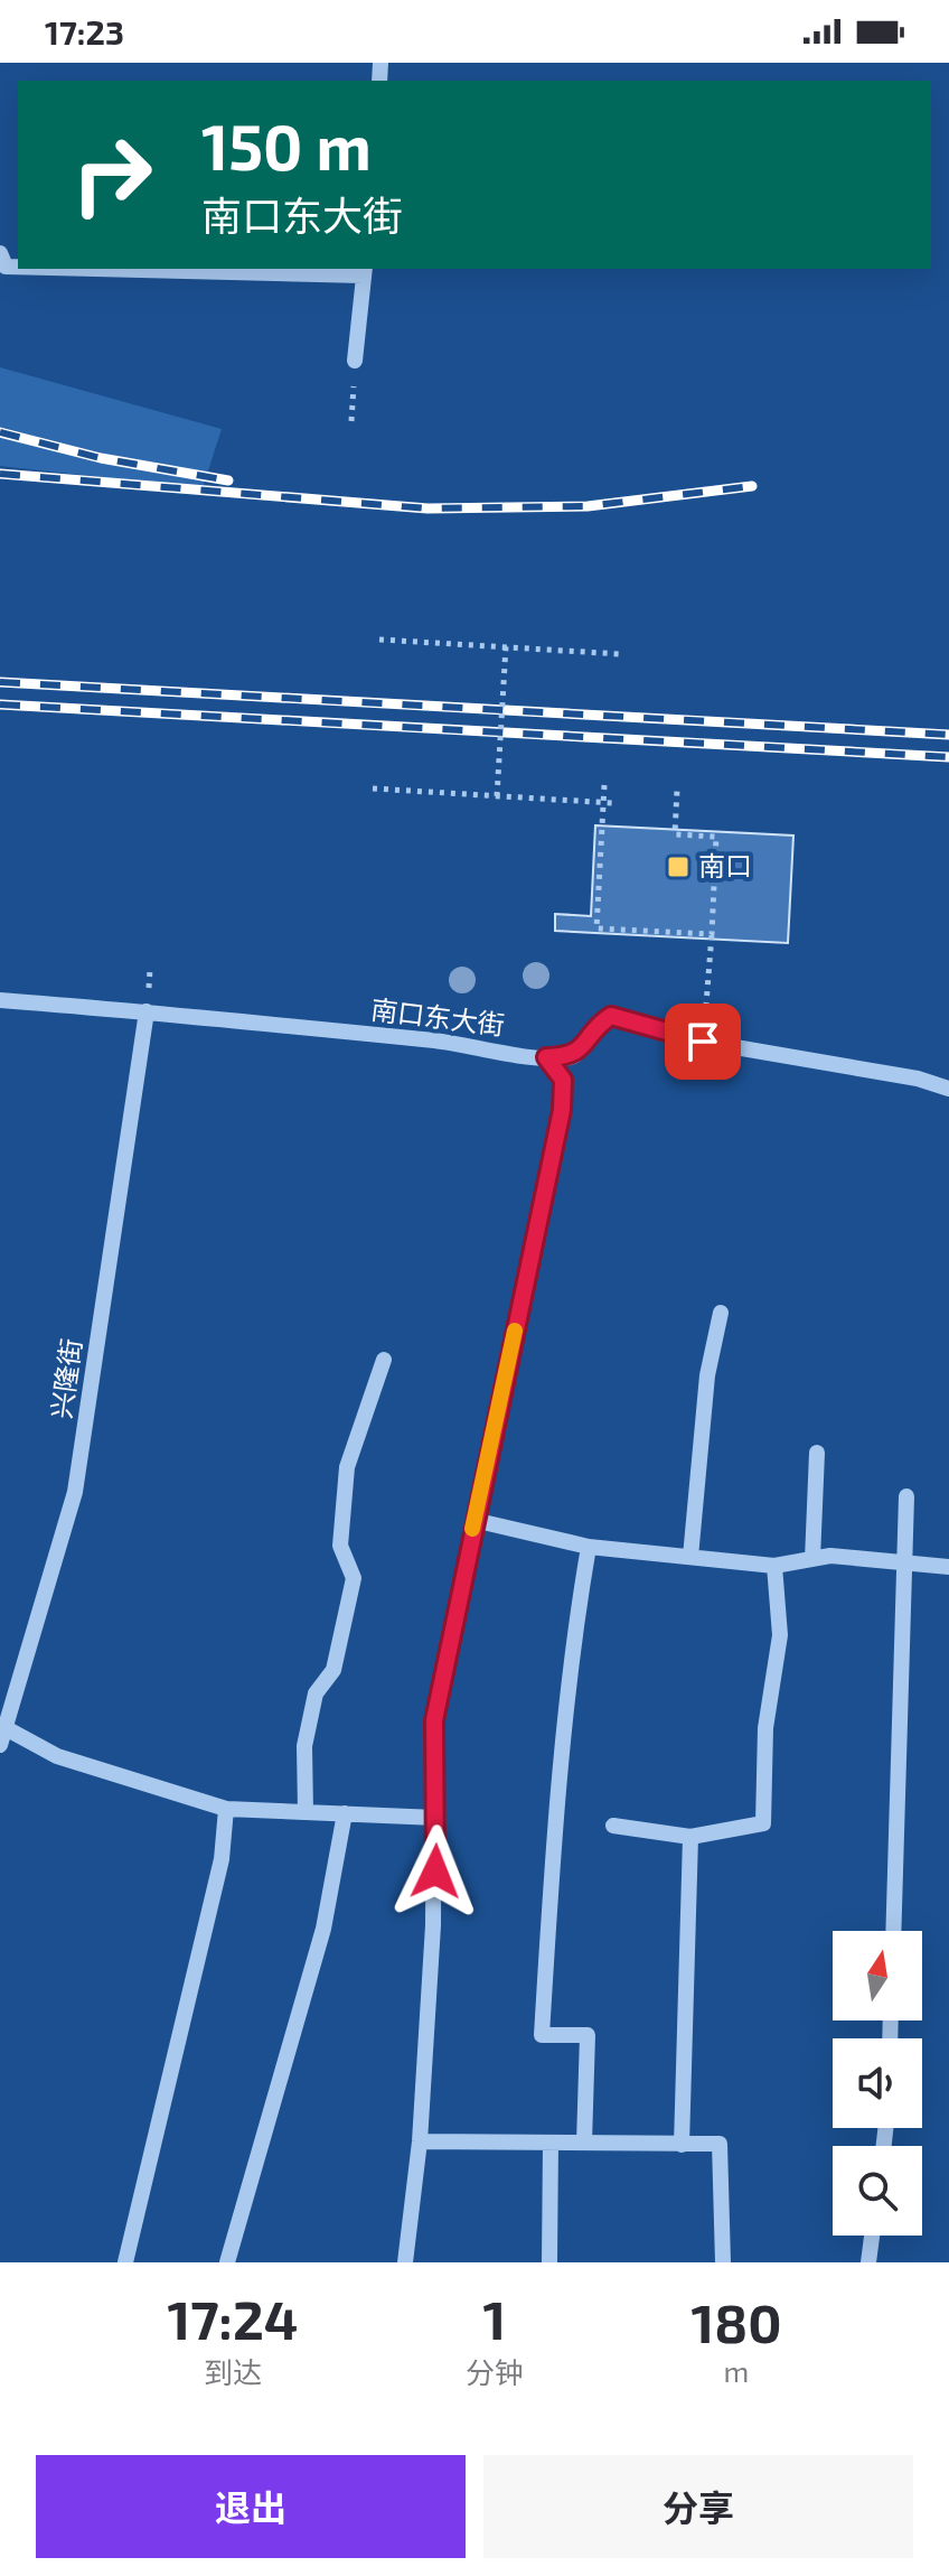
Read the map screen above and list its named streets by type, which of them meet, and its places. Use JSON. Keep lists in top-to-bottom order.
{
  "streets": {
    "street": ["南口东大街", "兴隆街"]
  },
  "crossings": [
    ["南口东大街", "兴隆街"]
  ],
  "places": {
    "transit": ["南口"]
  },
  "north": "top",
  "page": {
    "status": "17:23",
    "turn": ["150 m", "南口东大街"],
    "eta": [
      "17:24",
      "到达",
      "1",
      "分钟",
      "180",
      "m"
    ],
    "buttons": ["退出", "分享"]
  }
}
